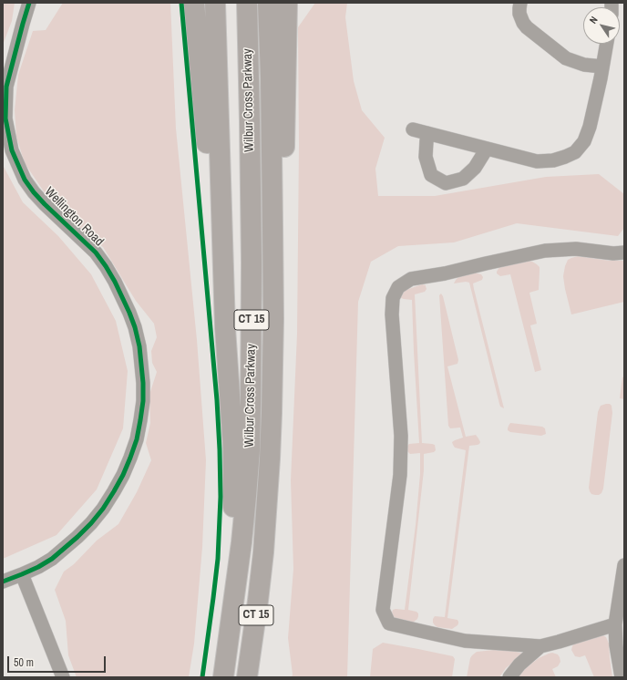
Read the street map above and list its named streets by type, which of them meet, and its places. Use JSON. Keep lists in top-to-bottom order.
{
  "streets": {
    "highway": ["Wilbur Cross Parkway", "CT 15"],
    "street": ["Wellington Road"]
  },
  "scale_bar": "50 m",
  "north": "top left"
}
